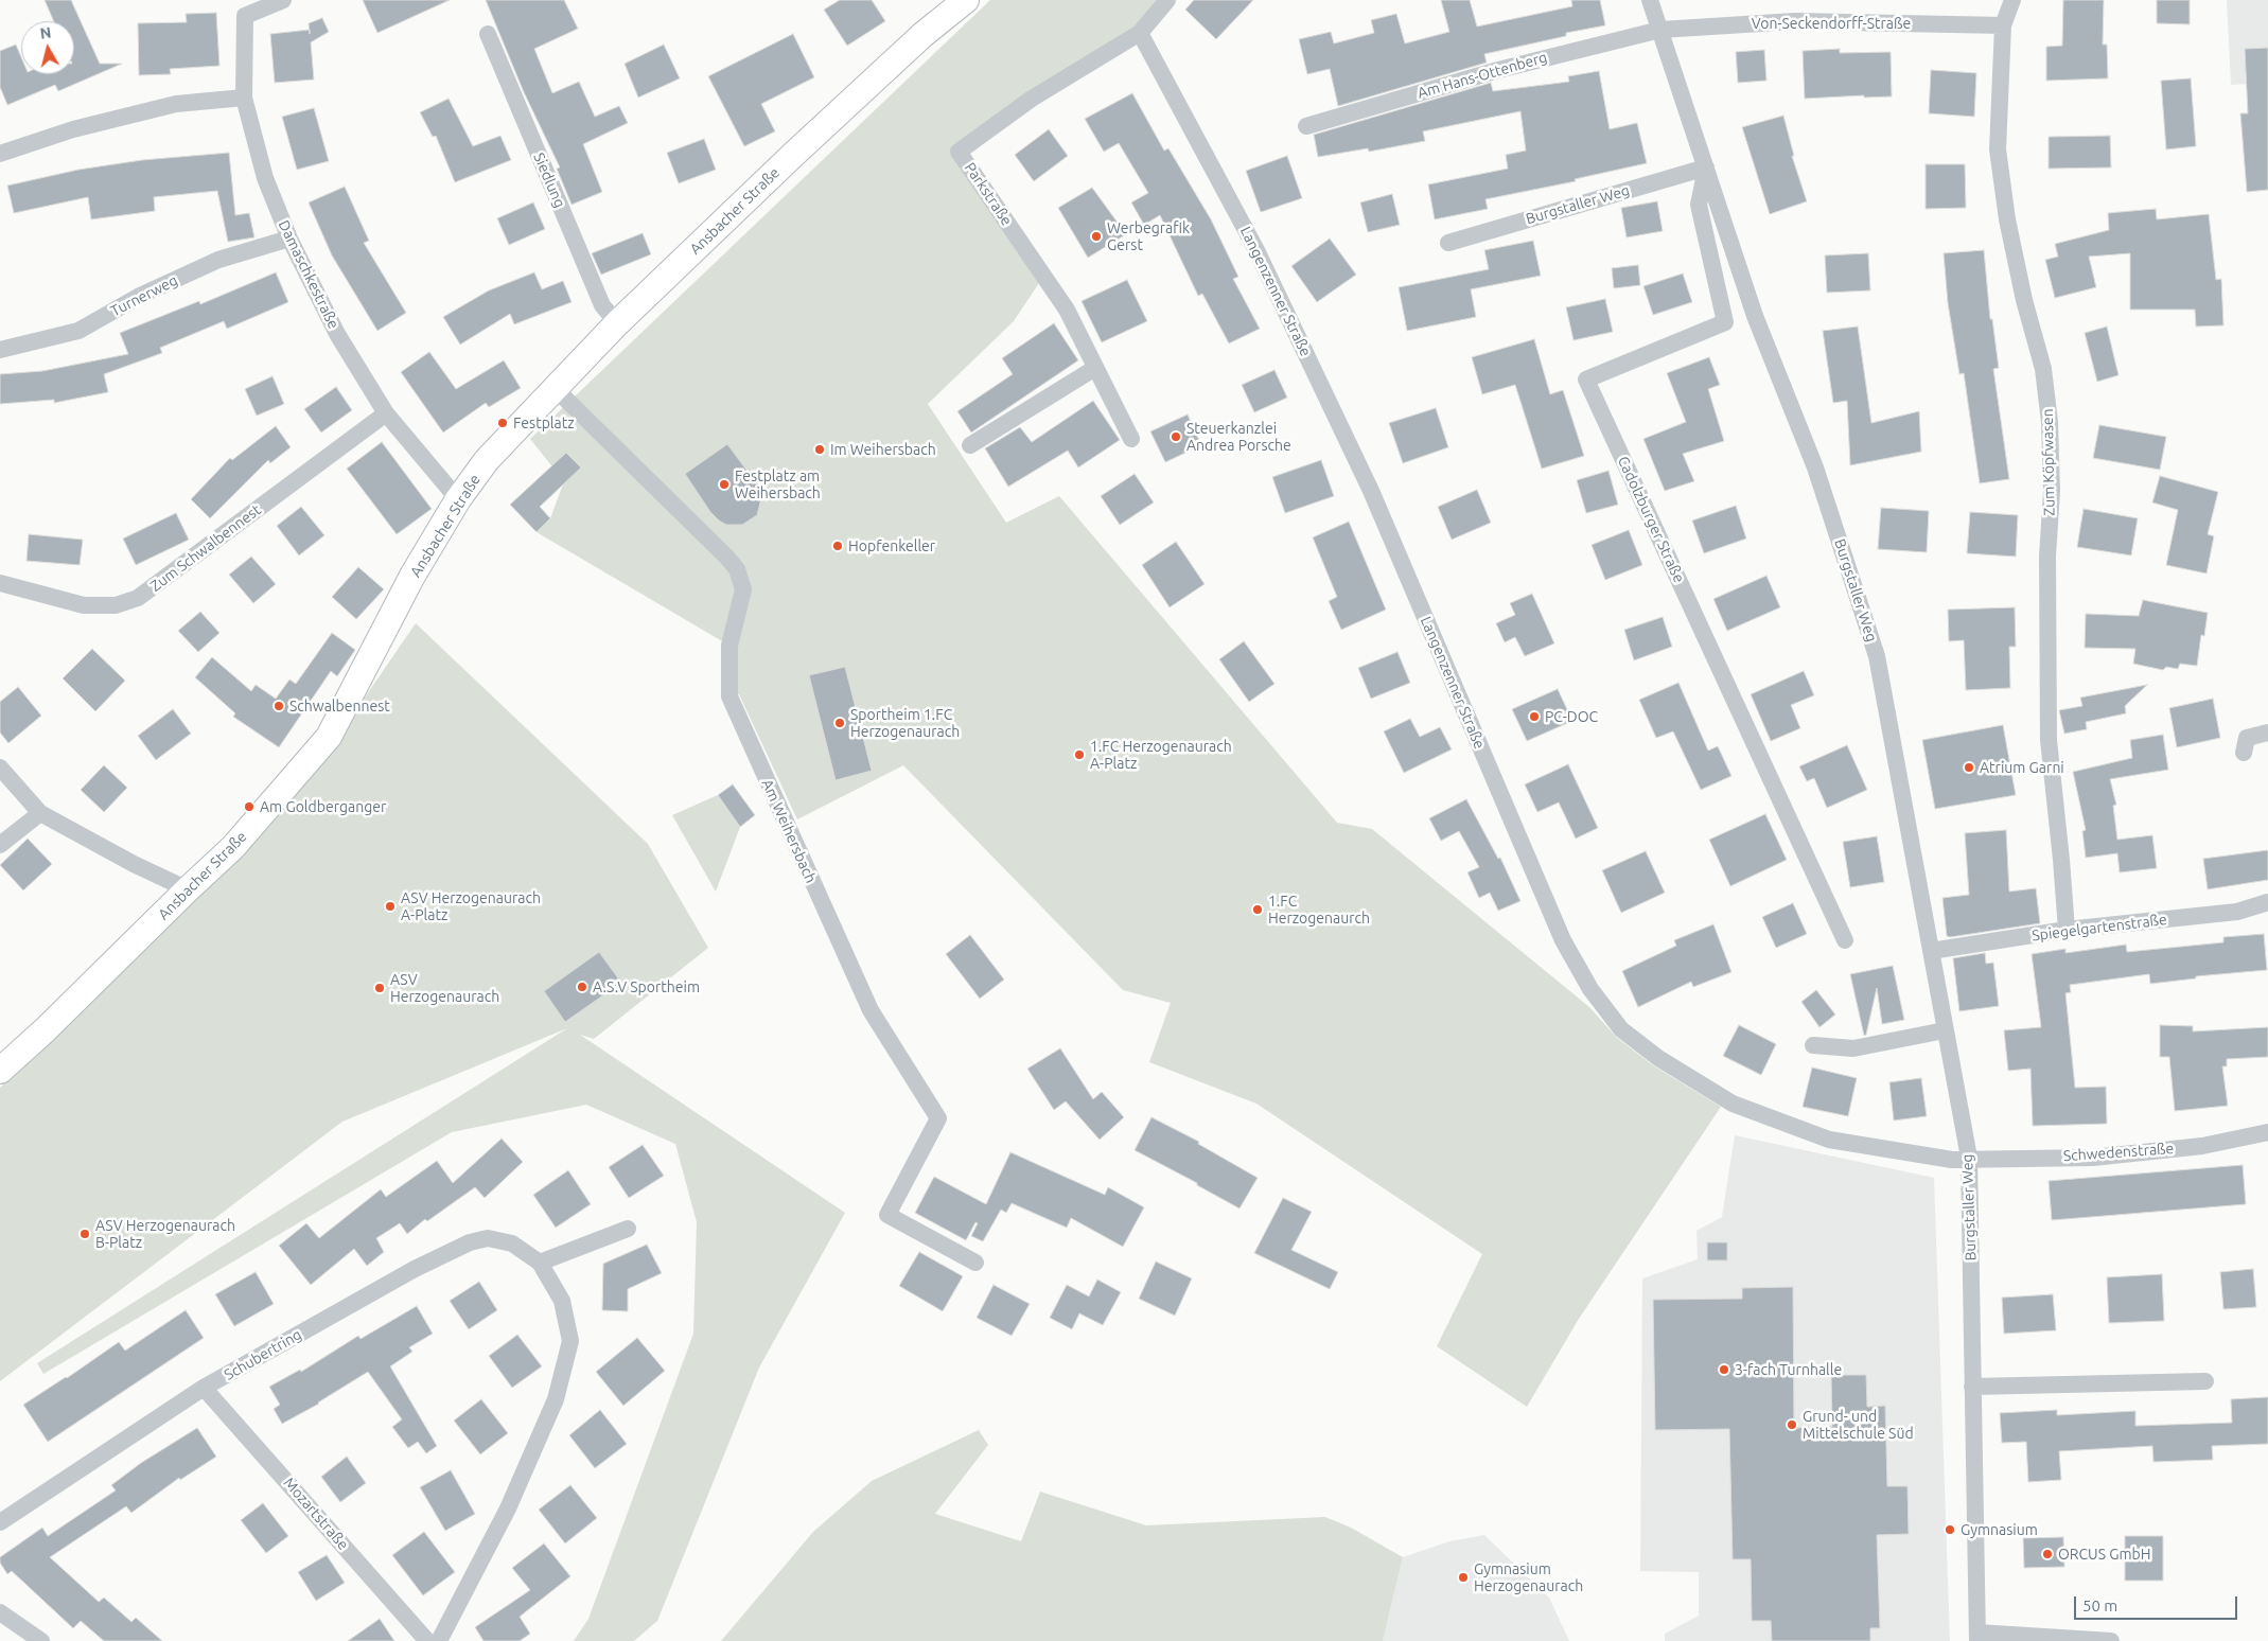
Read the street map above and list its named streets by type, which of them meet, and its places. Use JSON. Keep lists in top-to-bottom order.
{
  "streets": {
    "street": [
      "Von-Seckendorff-Straße",
      "Am Hans-Ottenberg",
      "Siedlung",
      "Parkstraße",
      "Burgstaller Weg",
      "Ansbacher Straße",
      "Damaschkestraße",
      "Langenzenner Straße",
      "Turnerweg",
      "Zum Köpfwasen",
      "Cadolzburger Straße",
      "Zum Schwalbennest",
      "Am Weihersbach",
      "Spiegelgartenstraße",
      "Schwedenstraße",
      "Schubertring",
      "Mozartstraße"
    ]
  },
  "crossings": [
    ["Von-Seckendorff-Straße", "Am Hans-Ottenberg"],
    ["Von-Seckendorff-Straße", "Burgstaller Weg"],
    ["Von-Seckendorff-Straße", "Zum Köpfwasen"],
    ["Am Hans-Ottenberg", "Burgstaller Weg"],
    ["Siedlung", "Ansbacher Straße"],
    ["Parkstraße", "Langenzenner Straße"],
    ["Burgstaller Weg", "Langenzenner Straße"],
    ["Burgstaller Weg", "Cadolzburger Straße"],
    ["Burgstaller Weg", "Spiegelgartenstraße"],
    ["Burgstaller Weg", "Schwedenstraße"],
    ["Ansbacher Straße", "Damaschkestraße"],
    ["Ansbacher Straße", "Am Weihersbach"],
    ["Damaschkestraße", "Turnerweg"],
    ["Damaschkestraße", "Zum Schwalbennest"],
    ["Langenzenner Straße", "Schwedenstraße"],
    ["Zum Köpfwasen", "Spiegelgartenstraße"],
    ["Schubertring", "Mozartstraße"]
  ],
  "places": [
    "Werbegrafik Gerst",
    "Festplatz",
    "Steuerkanzlei Andrea Porsche",
    "Im Weihersbach",
    "Festplatz am Weihersbach",
    "Hopfenkeller",
    "Schwalbennest",
    "PC-DOC",
    "Sportheim 1.FC Herzogenaurach",
    "1.FC Herzogenaurach A-Platz",
    "Atrium Garni",
    "Am Goldberganger",
    "ASV Herzogenaurach A-Platz",
    "1.FC Herzogenaurch",
    "A.S.V Sportheim",
    "ASV Herzogenaurach",
    "ASV Herzogenaurach B-Platz",
    "3-fach Turnhalle",
    "Grund- und Mittelschule Süd",
    "Gymnasium",
    "ORCUS GmbH",
    "Gymnasium Herzogenaurach"
  ],
  "scale_bar": "50 m",
  "north": "top"
}
